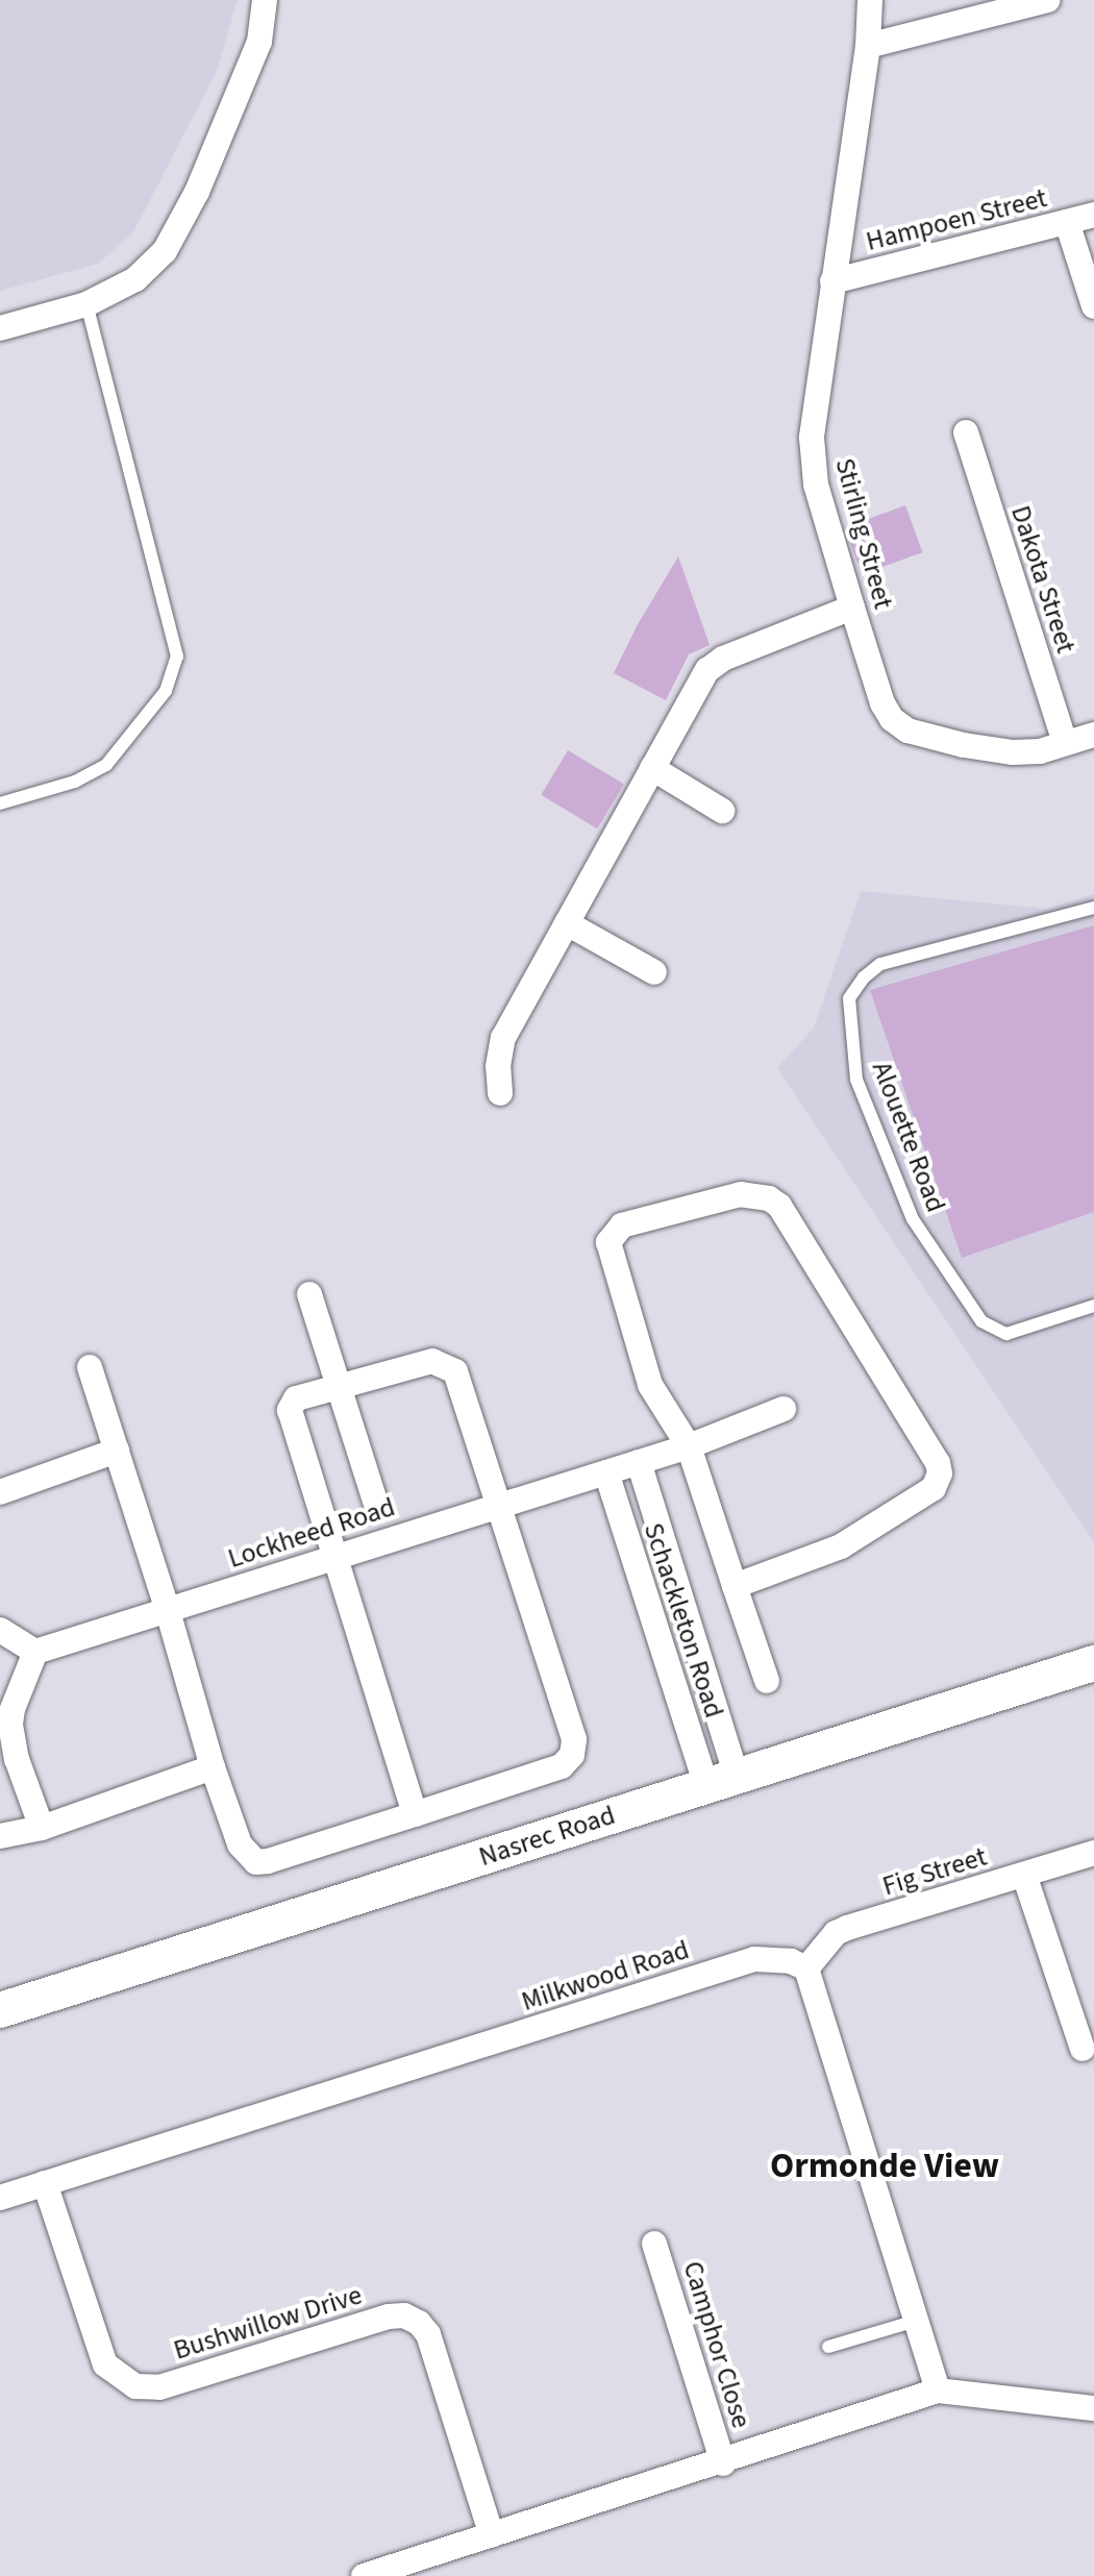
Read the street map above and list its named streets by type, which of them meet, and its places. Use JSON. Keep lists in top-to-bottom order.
{
  "streets": {
    "main road": ["Nasrec Road"],
    "street": [
      "Hampoen Street",
      "Stirling Street",
      "Dakota Street",
      "Lockheed Road",
      "Schackleton Road",
      "Fig Street",
      "Milkwood Road",
      "Bushwillow Drive",
      "Camphor Close"
    ],
    "lane": ["Alouette Road"]
  },
  "crossings": [
    ["Hampoen Street", "Stirling Street"],
    ["Stirling Street", "Dakota Street"],
    ["Lockheed Road", "Schackleton Road"],
    ["Schackleton Road", "Nasrec Road"],
    ["Fig Street", "Milkwood Road"],
    ["Milkwood Road", "Bushwillow Drive"]
  ],
  "districts": ["Ormonde View"]
}
